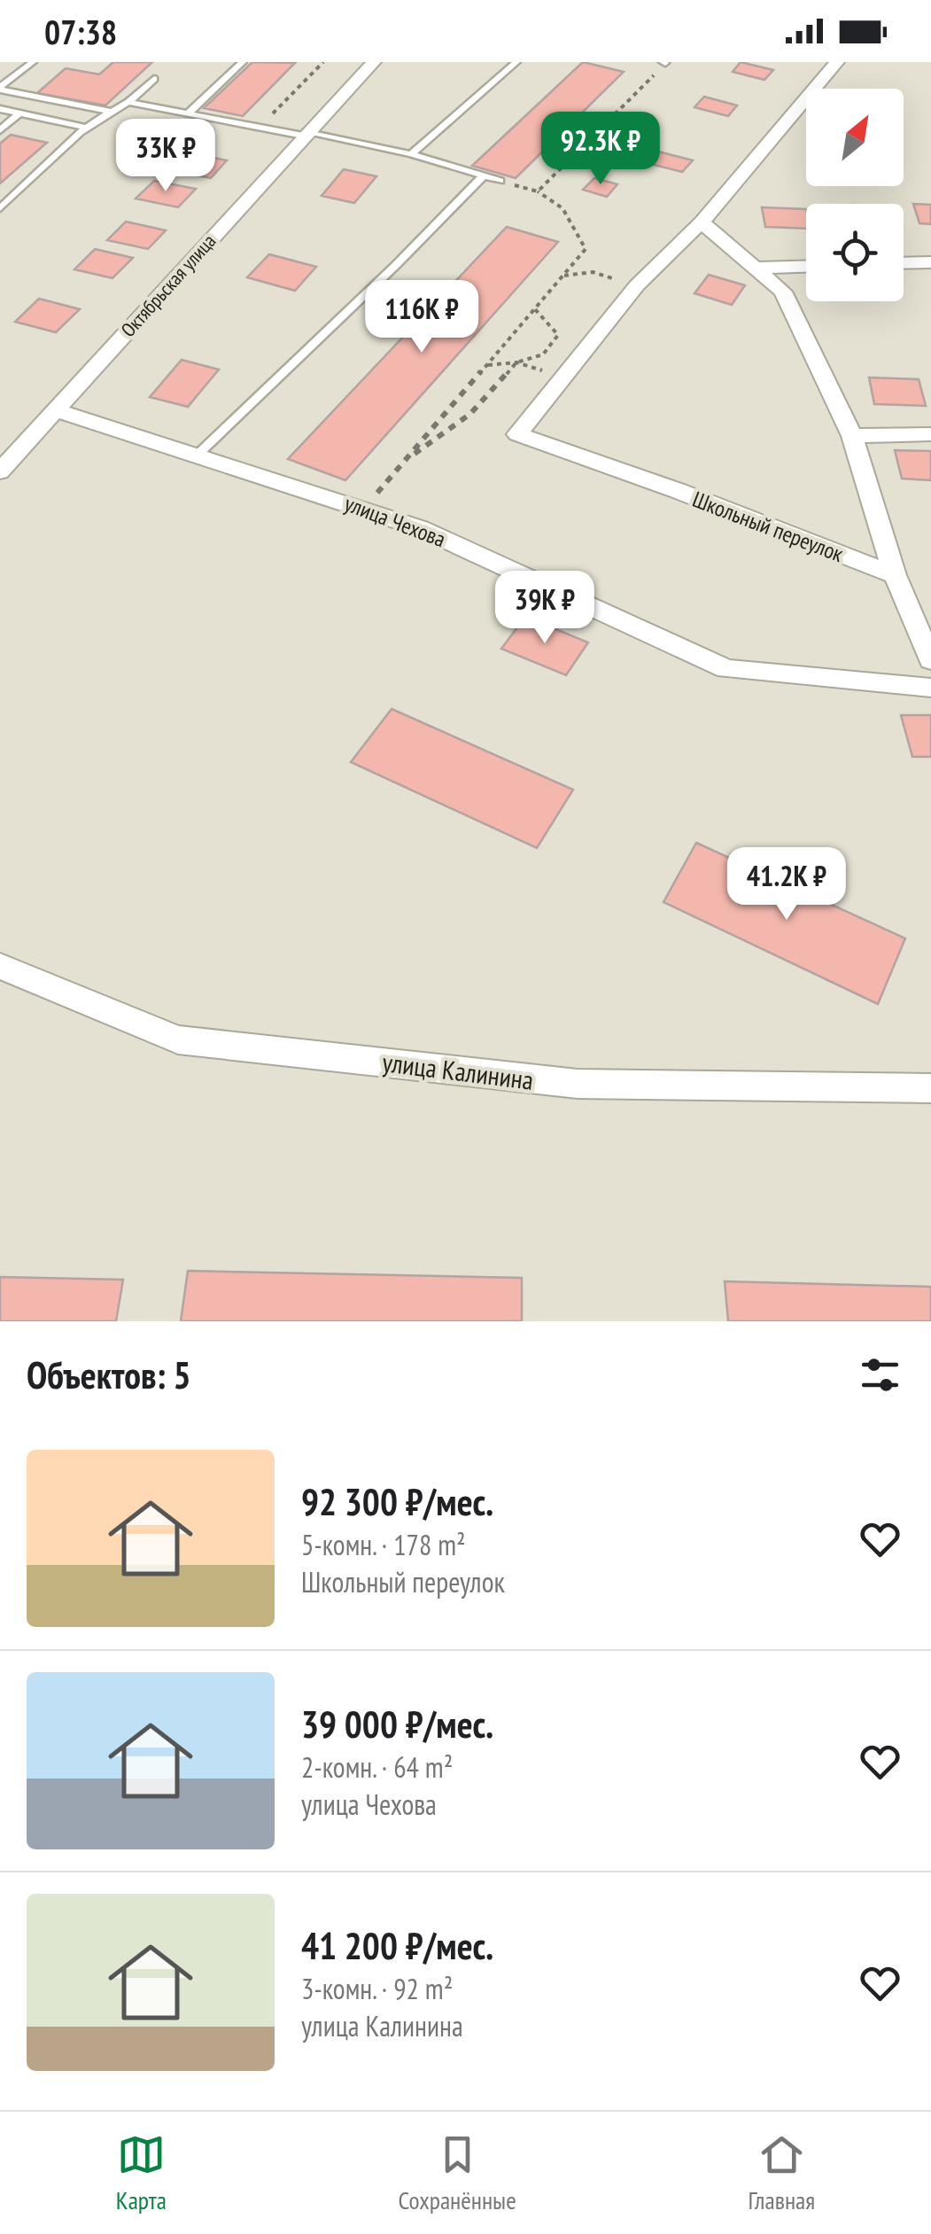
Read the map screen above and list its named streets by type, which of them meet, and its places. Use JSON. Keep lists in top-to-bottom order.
{
  "streets": {
    "street": [
      "Октябрьская улица",
      "улица Чехова",
      "Школьный переулок",
      "улица Калинина"
    ]
  },
  "crossings": [
    ["Октябрьская улица", "улица Чехова"]
  ],
  "north": "top right",
  "page": {
    "status": "07:38",
    "price": [
      "92.3K ₽",
      "33K ₽",
      "116K ₽",
      "39K ₽",
      "41.2K ₽"
    ],
    "heading": "Объектов: 5",
    "list": [
      {
        "name": "92 300 ₽/мес.",
        "note": "5-комн. · 178 m² · Школьный переулок"
      },
      {
        "name": "39 000 ₽/мес.",
        "note": "2-комн. · 64 m² · улица Чехова"
      },
      {
        "name": "41 200 ₽/мес.",
        "note": "3-комн. · 92 m² · улица Калинина"
      }
    ],
    "tabs": ["Карта", "Сохранённые", "Главная"]
  }
}
